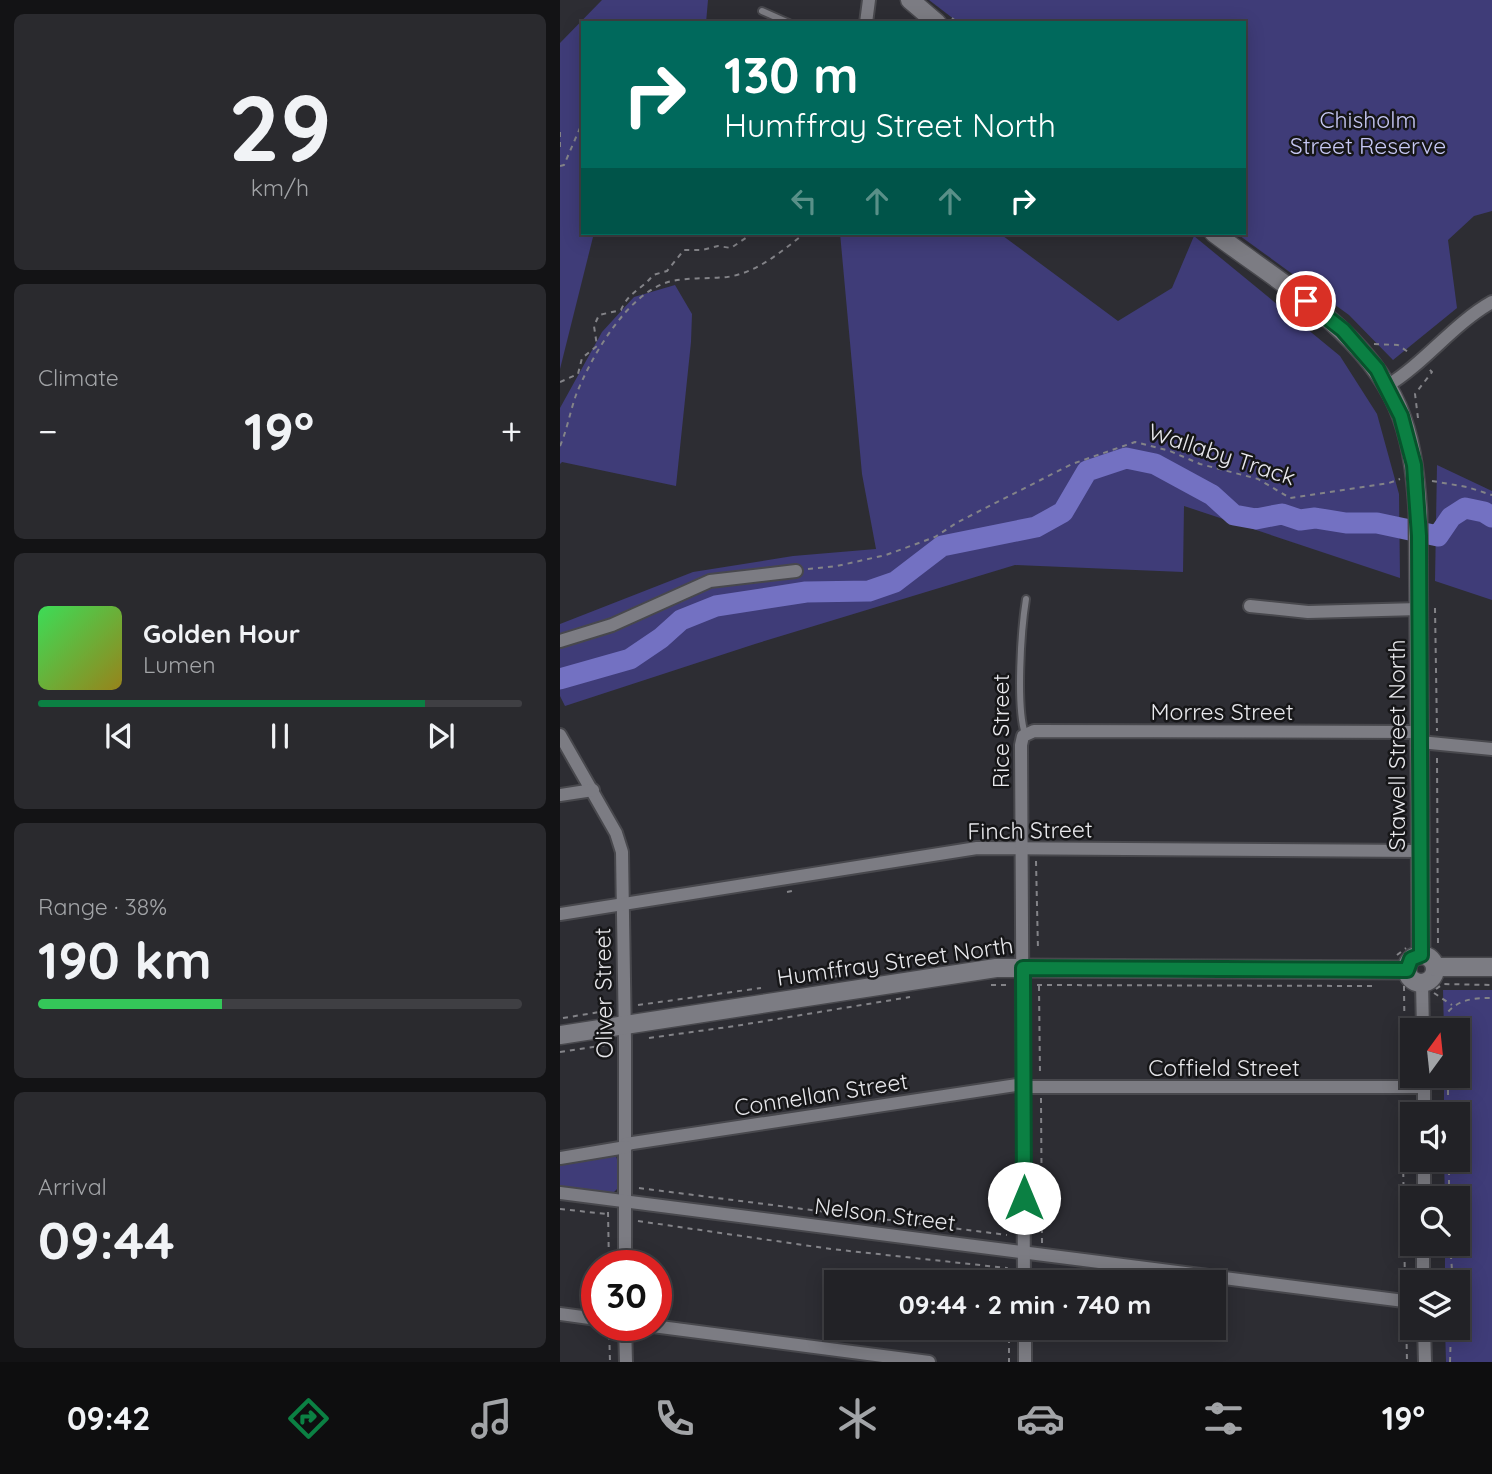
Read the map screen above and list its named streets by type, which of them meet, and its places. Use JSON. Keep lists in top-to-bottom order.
{
  "streets": {
    "street": [
      "Morres Street",
      "Rice Street",
      "Stawell Street North",
      "Finch Street",
      "Humffray Street North",
      "Oliver Street",
      "Coffield Street",
      "Connellan Street",
      "Nelson Street"
    ],
    "path": ["Wallaby Track"]
  },
  "crossings": [
    ["Wallaby Track", "Stawell Street North"],
    ["Morres Street", "Rice Street"],
    ["Morres Street", "Stawell Street North"],
    ["Rice Street", "Finch Street"],
    ["Rice Street", "Humffray Street North"],
    ["Rice Street", "Coffield Street"],
    ["Rice Street", "Connellan Street"],
    ["Rice Street", "Nelson Street"],
    ["Stawell Street North", "Finch Street"],
    ["Finch Street", "Oliver Street"],
    ["Humffray Street North", "Oliver Street"],
    ["Oliver Street", "Connellan Street"],
    ["Oliver Street", "Nelson Street"],
    ["Coffield Street", "Connellan Street"]
  ],
  "parks": ["Chisholm Street Reserve"],
  "north": "top",
  "page": {
    "tile": [
      ["29", "km/h"],
      "Climate",
      ["Range · 38%", "190 km"],
      ["Arrival", "09:44"]
    ],
    "turn": ["130 m", "Humffray Street North"],
    "heat": ["−", "19°", "+"],
    "song": ["Golden Hour", "Lumen"],
    "limit": "30",
    "trip": "09:44 · 2 min · 740 m",
    "tabs": ["09:42", "19°"]
  }
}
